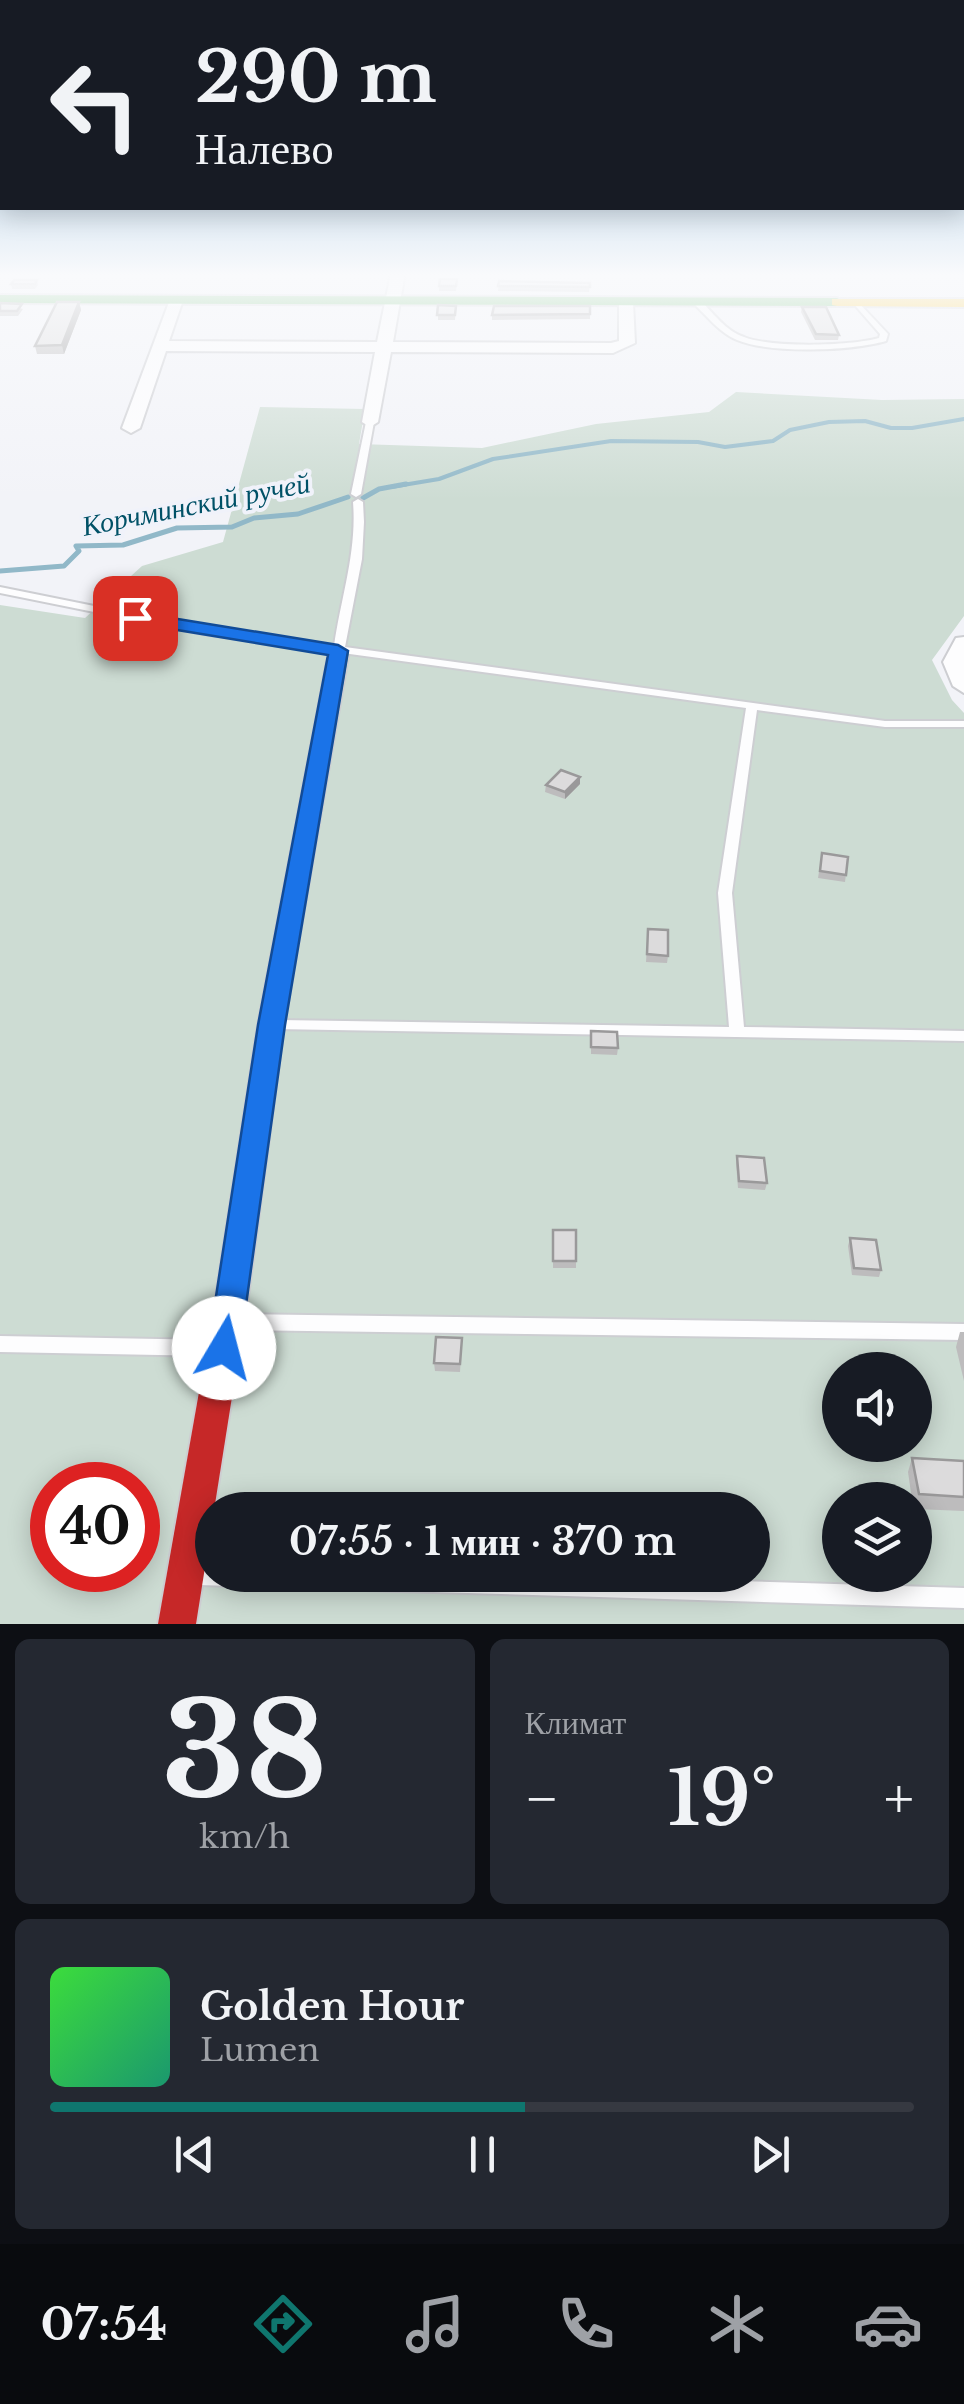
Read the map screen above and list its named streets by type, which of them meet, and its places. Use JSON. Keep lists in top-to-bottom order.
{
  "water": ["Корчминский ручей"],
  "page": {
    "turn": ["290 m", "Налево"],
    "limit": "40",
    "trip": "07:55 · 1 мин · 370 m",
    "tile": [
      ["38", "km/h"],
      "Климат"
    ],
    "heat": ["−", "19°", "+"],
    "song": ["Golden Hour", "Lumen"],
    "tabs": "07:54"
  }
}
